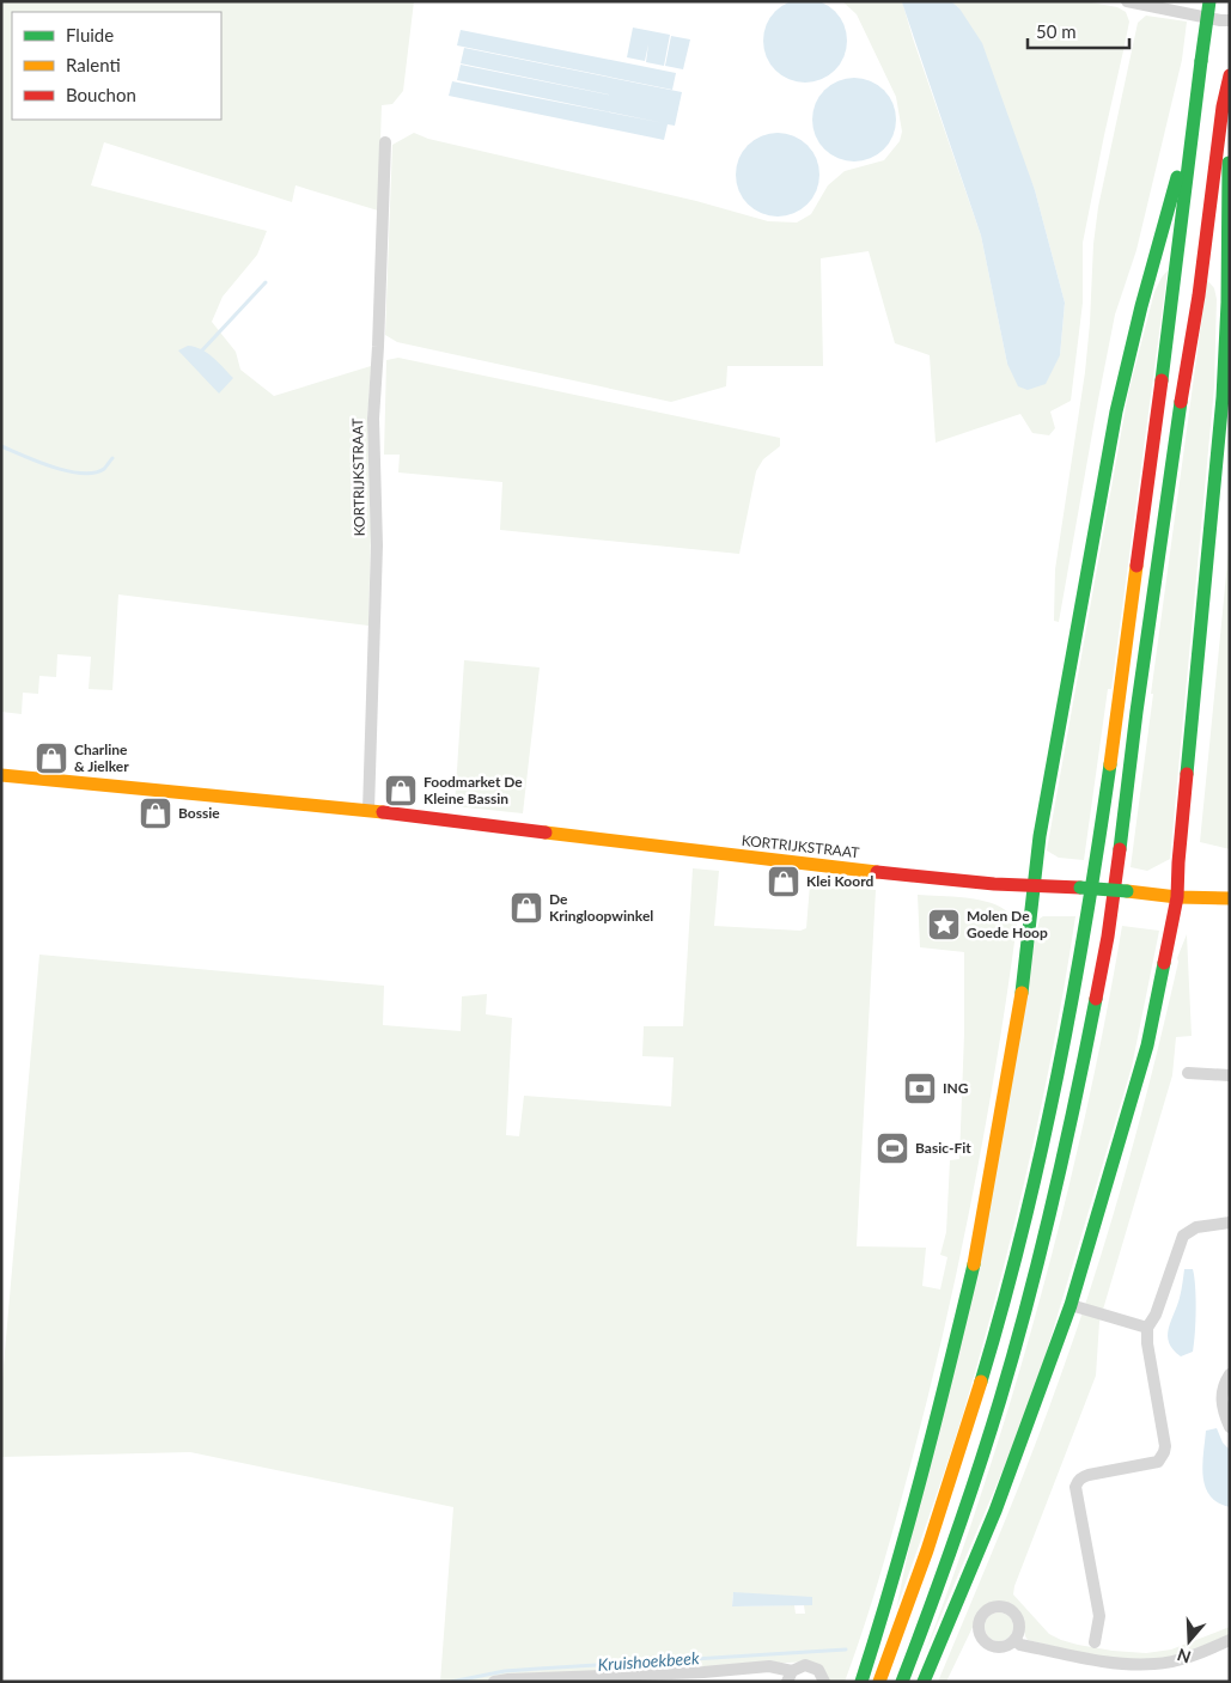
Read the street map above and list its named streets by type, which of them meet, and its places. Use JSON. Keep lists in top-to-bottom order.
{
  "streets": {
    "main road": ["KORTRIJKSTRAAT"]
  },
  "water": ["Kruishoekbeek"],
  "places": {
    "shop": [
      "Charline & Jielker",
      "Foodmarket De Kleine Bassin",
      "Bossie",
      "Klei Koord",
      "De Kringloopwinkel"
    ],
    "place": ["Molen De Goede Hoop"],
    "bank": ["ING"],
    "sports": ["Basic-Fit"]
  },
  "legend": ["Fluide", "Ralenti", "Bouchon"],
  "scale_bar": "50 m",
  "north": "bottom"
}
